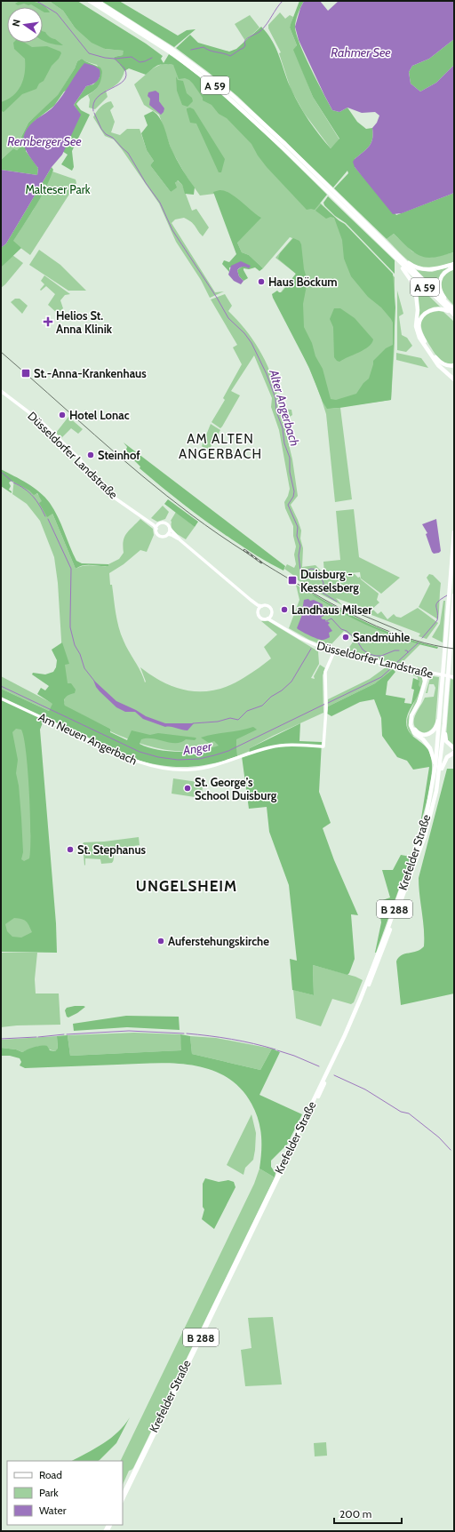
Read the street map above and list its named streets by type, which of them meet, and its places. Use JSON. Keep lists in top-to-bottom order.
{
  "streets": {
    "highway": ["A 59", "Krefelder Straße", "B 288"],
    "main road": ["Düsseldorfer Landstraße", "Am Neuen Angerbach"]
  },
  "crossings": [
    ["Düsseldorfer Landstraße", "Am Neuen Angerbach"]
  ],
  "districts": ["AM ALTEN ANGERBACH", "UNGELSHEIM"],
  "water": [
    "Rahmer See",
    "Remberger See",
    "Alter Angerbach",
    "Anger"
  ],
  "parks": ["Malteser Park"],
  "places": {
    "other": [
      "Haus Böckum",
      "Hotel Lonac",
      "Steinhof",
      "Landhaus Milser",
      "Sandmühle",
      "St. George’s School Duisburg",
      "St. Stephanus",
      "Auferstehungskirche"
    ],
    "health": ["Helios St. Anna Klinik"],
    "transit": ["St.-Anna-Krankenhaus", "Duisburg - Kesselsberg"]
  },
  "legend": ["Road", "Park", "Water"],
  "scale_bar": "200 m",
  "north": "left"
}
